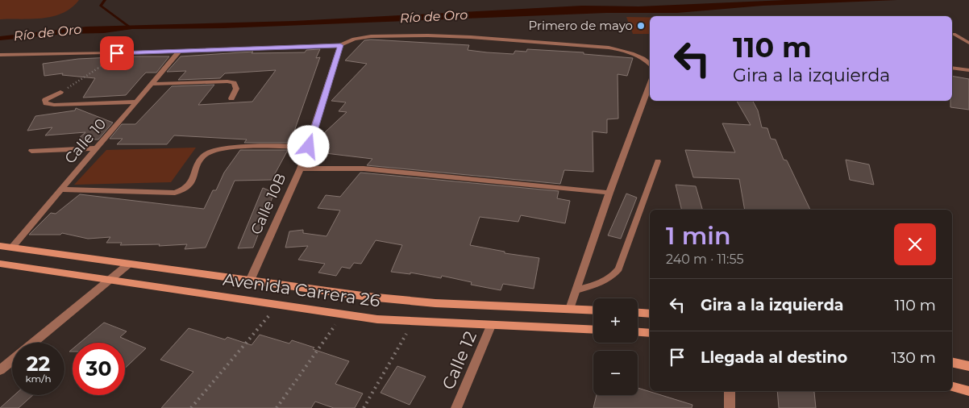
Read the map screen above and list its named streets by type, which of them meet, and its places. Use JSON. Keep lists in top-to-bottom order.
{
  "streets": {
    "main road": ["Avenida Carrera 26"],
    "street": ["Calle 10", "Calle 10B", "Calle 12"]
  },
  "crossings": [
    ["Calle 10", "Avenida Carrera 26"],
    ["Calle 10B", "Avenida Carrera 26"],
    ["Avenida Carrera 26", "Calle 12"]
  ],
  "water": ["Río de Oro"],
  "places": ["Primero de mayo"],
  "page": {
    "turn": ["110 m", "Gira a la izquierda"],
    "heading": ["1 min", "240 m · 11:55"],
    "list": [
      {
        "name": "Gira a la izquierda",
        "value": "110 m"
      },
      {
        "name": "Llegada al destino",
        "value": "130 m"
      }
    ],
    "map_buttons": ["+", "−"],
    "speed": "22 km/h",
    "limit": "30"
  }
}
